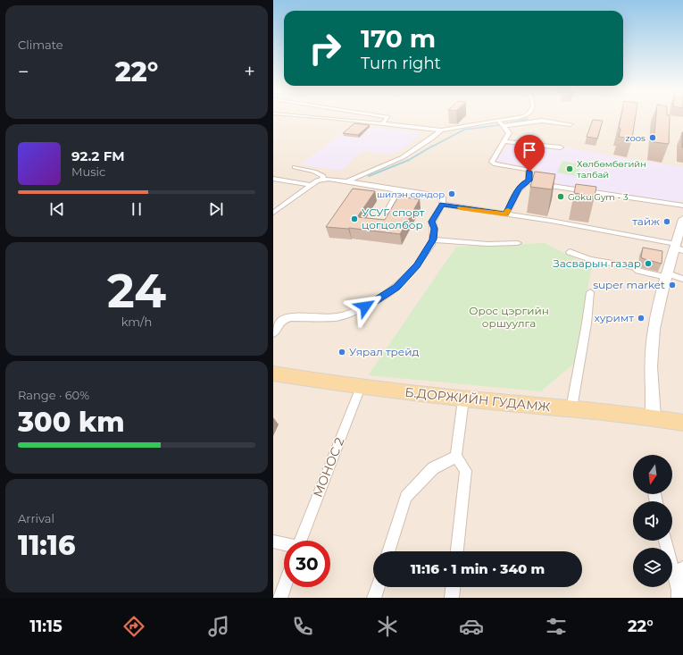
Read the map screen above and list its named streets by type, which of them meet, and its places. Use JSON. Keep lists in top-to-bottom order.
{
  "streets": {
    "main road": ["Б.ДОРЖИЙН ГУДАМЖ"],
    "street": ["МОНОС 2"]
  },
  "crossings": [
    ["Б.ДОРЖИЙН ГУДАМЖ", "МОНОС 2"]
  ],
  "parks": ["Орос цэргийн оршуулга"],
  "places": [
    "zoos",
    "Хөлбөмбөгийн талбай",
    "шилэн сондор",
    "Goku Gym - 3",
    "УСУГ спорт цогцолбор",
    "тайж",
    "Засварын газар",
    "super market",
    "хуримт",
    "Уярал трейд"
  ],
  "north": "bottom",
  "page": {
    "tile": [
      "Climate",
      ["24", "km/h"],
      ["Range · 60%", "300 km"],
      ["Arrival", "11:16"]
    ],
    "turn": ["170 m", "Turn right"],
    "heat": ["−", "22°", "+"],
    "song": ["92.2 FM", "Music"],
    "limit": "30",
    "trip": "11:16 · 1 min · 340 m",
    "tabs": ["11:15", "22°"]
  }
}
